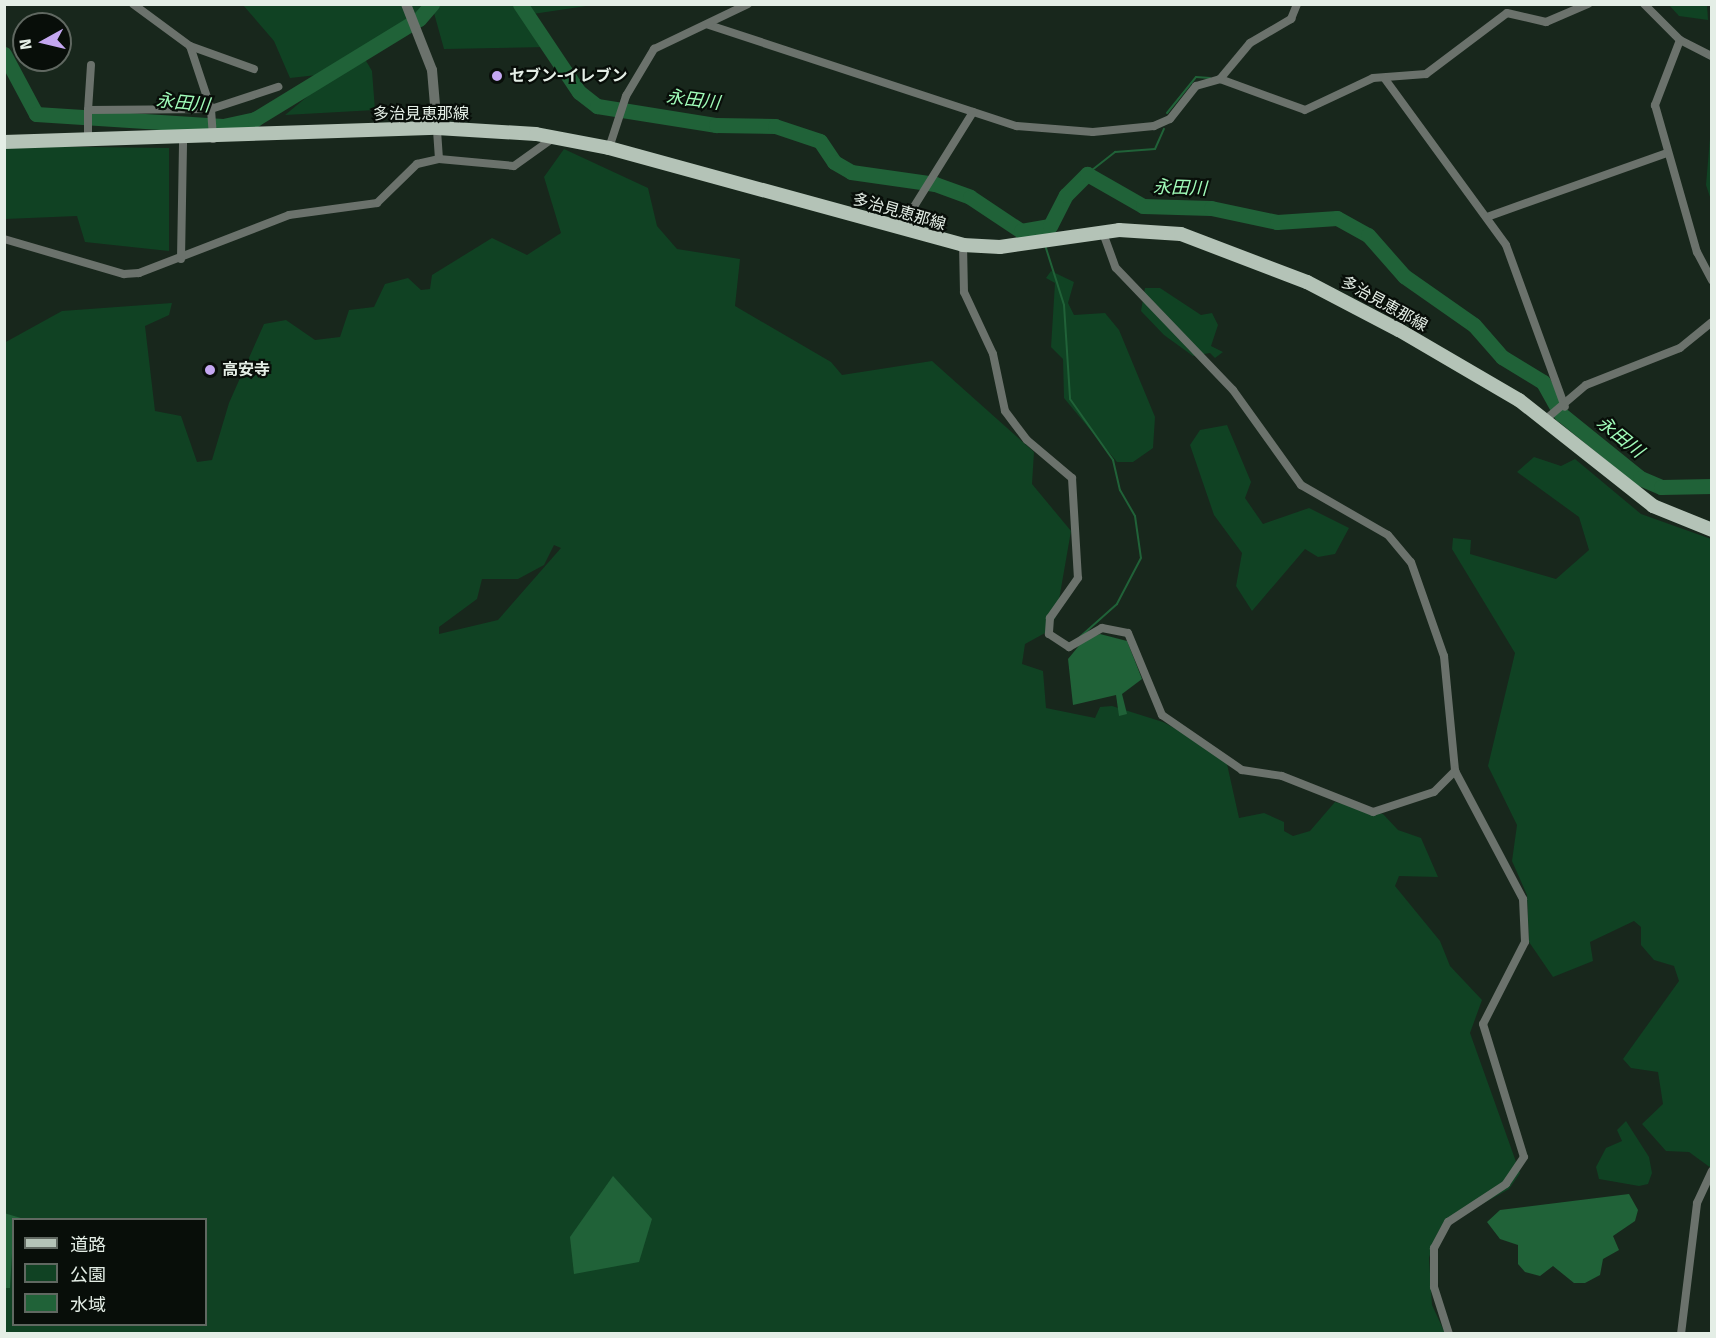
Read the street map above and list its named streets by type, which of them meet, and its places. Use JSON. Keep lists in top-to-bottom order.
{
  "streets": {
    "main road": ["多治見恵那線"]
  },
  "water": ["永田川"],
  "places": ["セブン-イレブン", "高安寺"],
  "legend": ["道路", "公園", "水域"],
  "north": "left"
}
